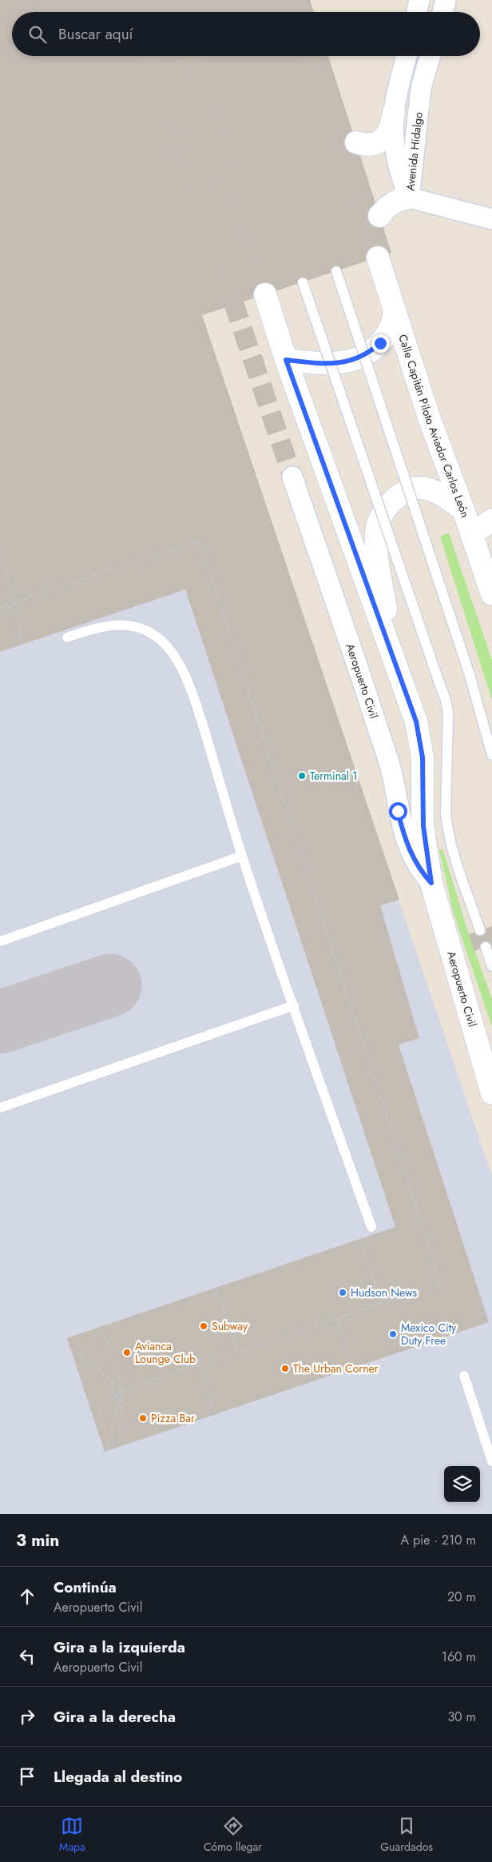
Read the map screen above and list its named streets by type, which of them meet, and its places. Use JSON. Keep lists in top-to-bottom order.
{
  "streets": {
    "street": ["Avenida Hidalgo", "Calle Capitán Piloto Aviador Carlos León", "Aeropuerto Civil"]
  },
  "places": [
    "Terminal 1",
    "Hudson News",
    "Subway",
    "Mexico City Duty Free",
    "Avianca Lounge Club",
    "The Urban Corner",
    "Pizza Bar"
  ],
  "page": {
    "search": "Buscar aquí",
    "heading": ["3 min", "A pie · 210 m"],
    "list": [
      ["Continúa", "Aeropuerto Civil", "20 m"],
      ["Gira a la izquierda", "Aeropuerto Civil", "160 m"],
      ["Gira a la derecha", "30 m"],
      "Llegada al destino"
    ],
    "nav": ["Mapa", "Cómo llegar", "Guardados"]
  }
}
